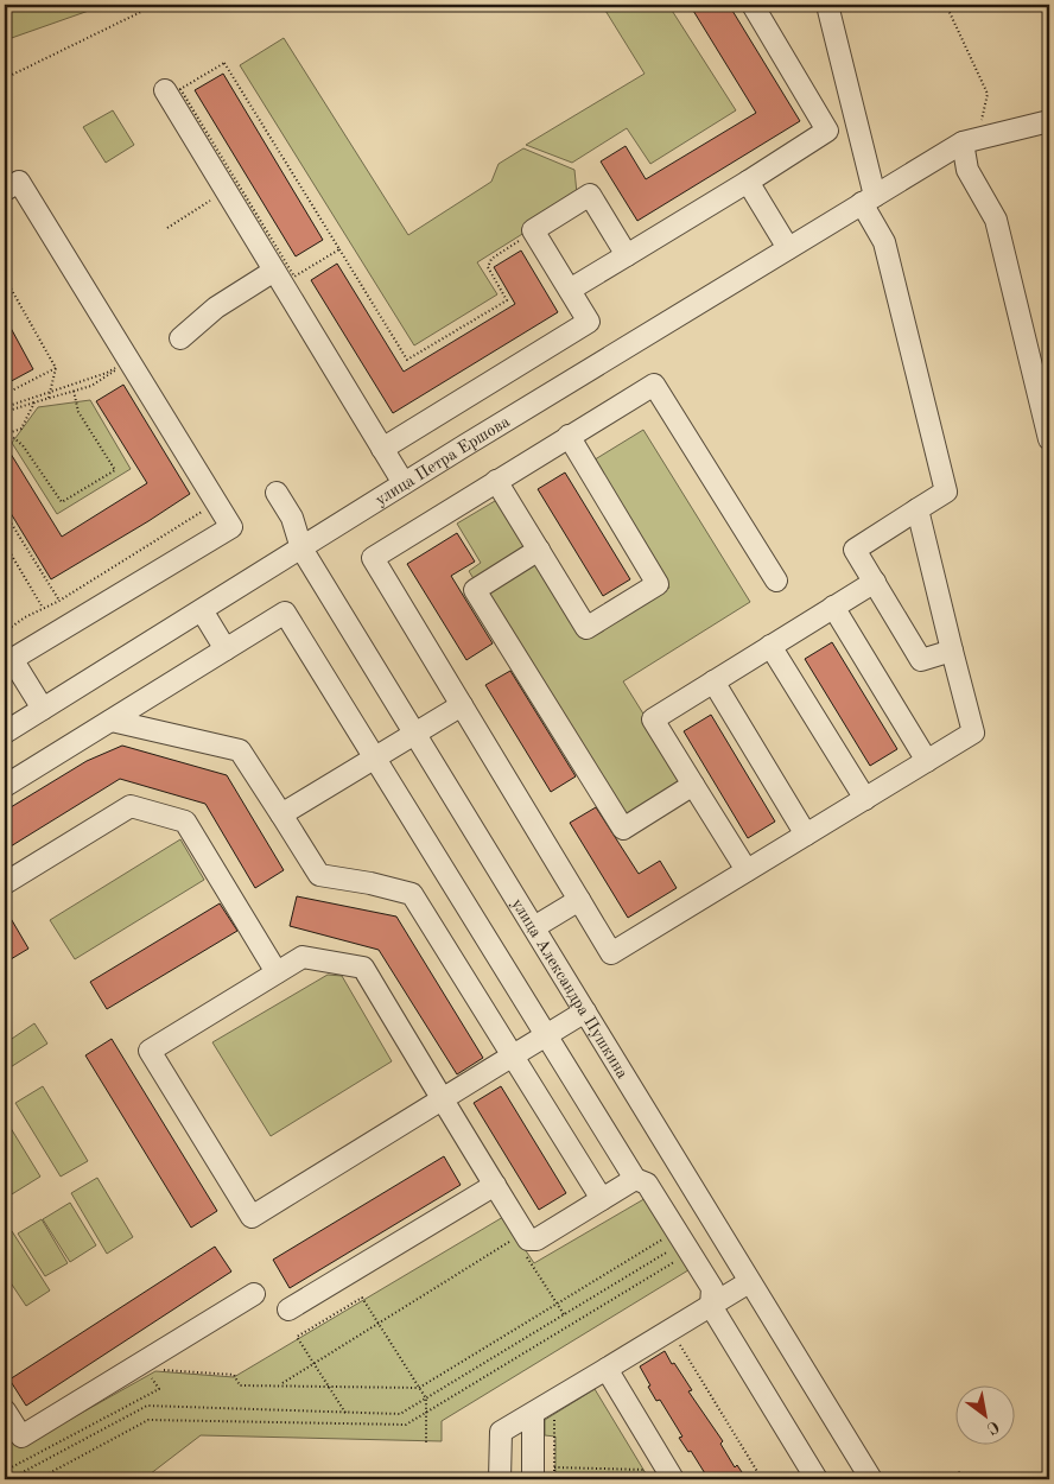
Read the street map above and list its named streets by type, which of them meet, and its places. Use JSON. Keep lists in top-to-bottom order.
{
  "streets": {
    "street": ["улица Петра Ершова", "улица Александра Пушкина"]
  },
  "crossings": [
    ["улица Петра Ершова", "улица Александра Пушкина"]
  ],
  "north": "bottom right"
}
